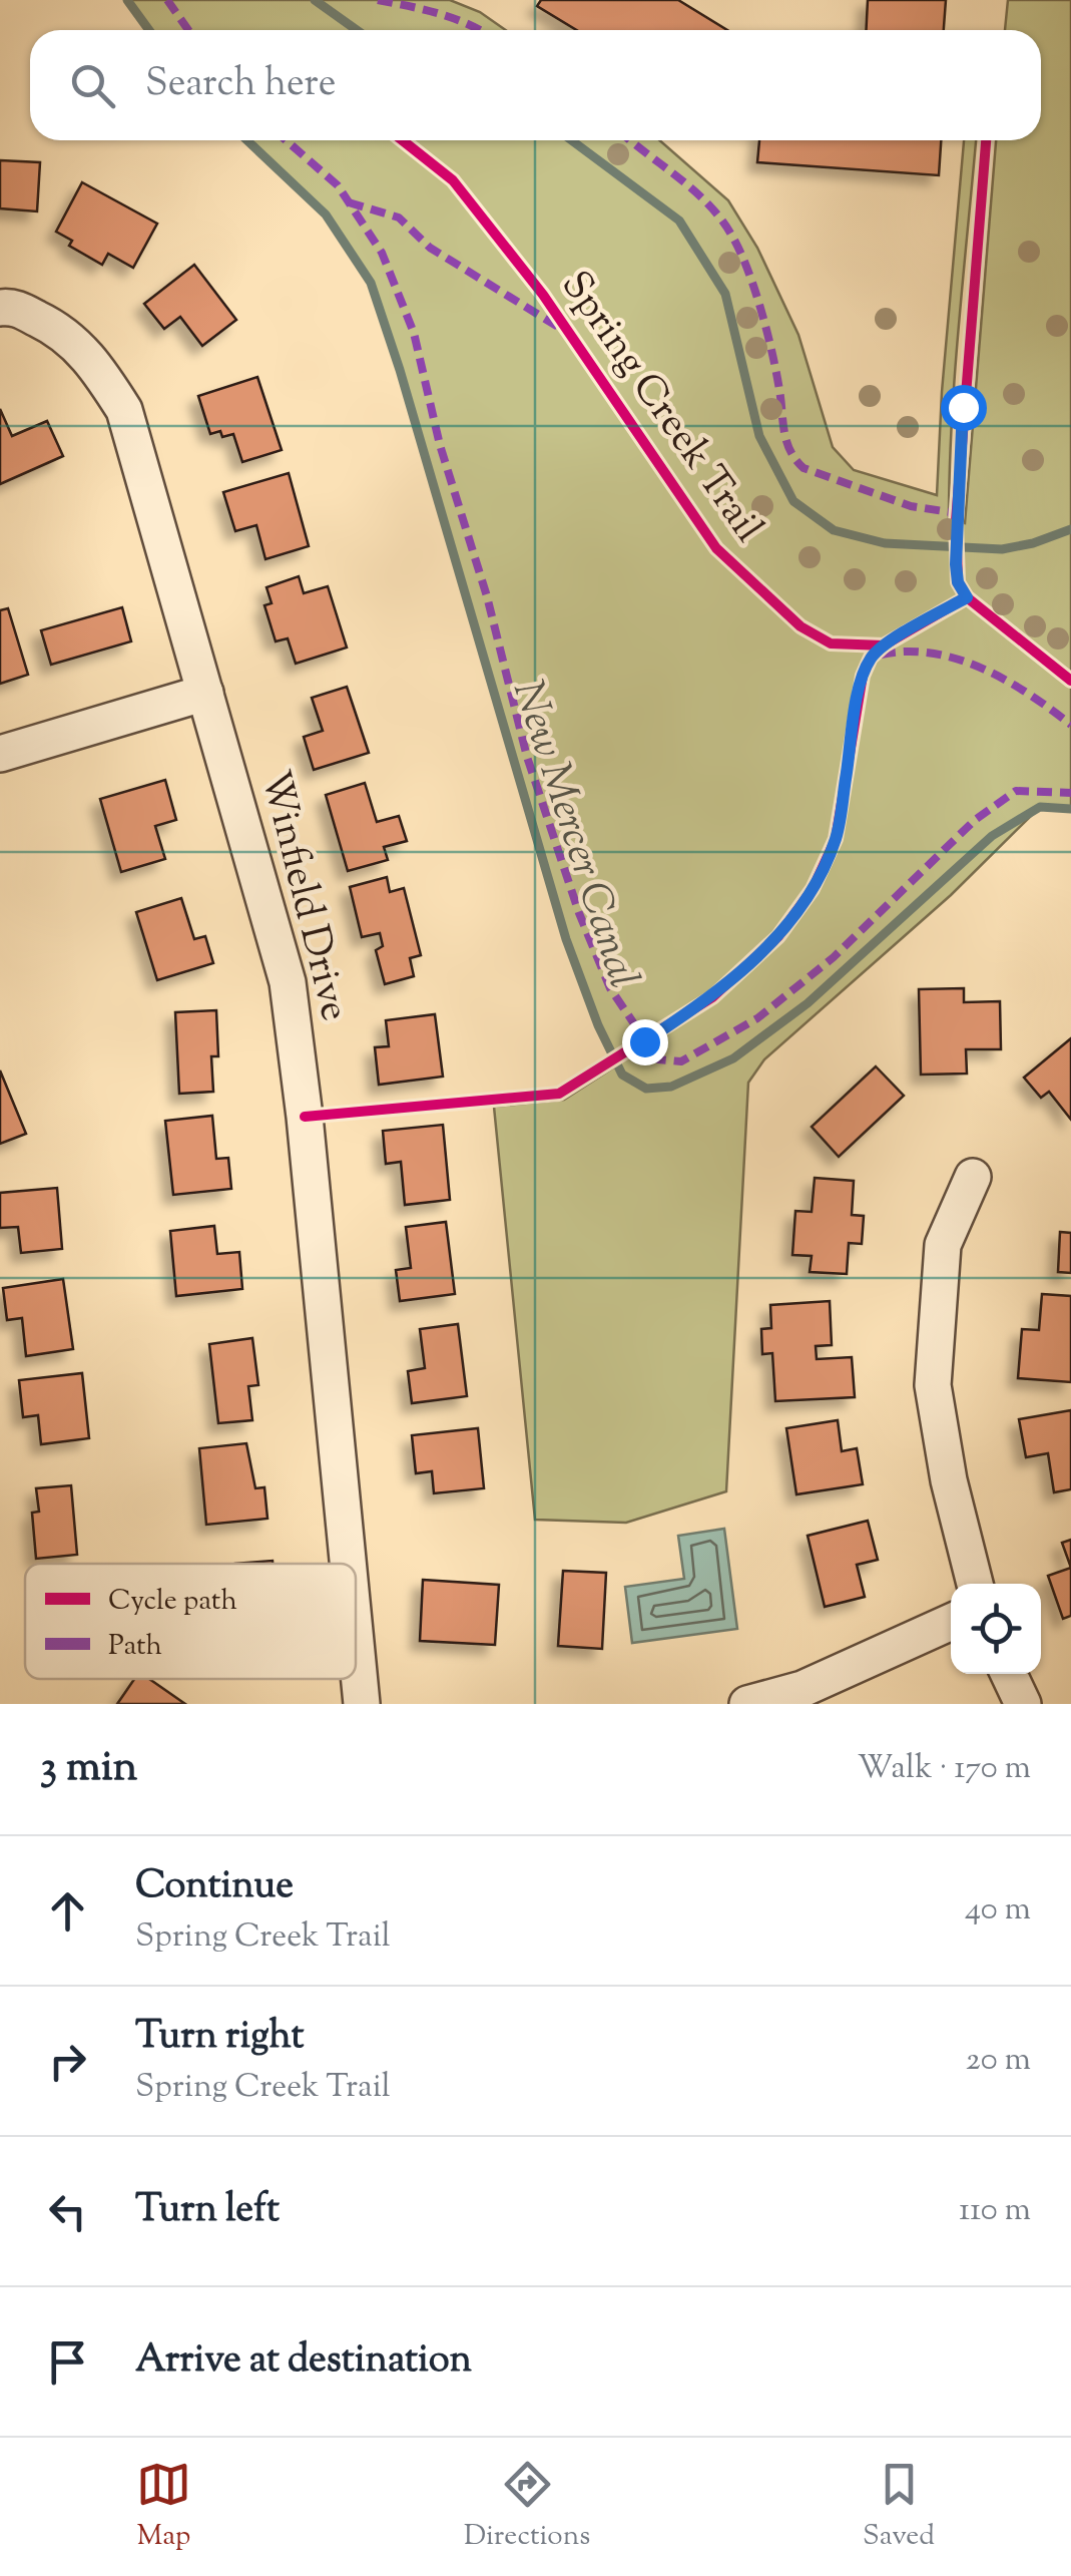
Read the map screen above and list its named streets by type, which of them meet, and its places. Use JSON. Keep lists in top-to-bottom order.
{
  "streets": {
    "street": ["Winfield Drive"],
    "cycle path": ["Spring Creek Trail"]
  },
  "water": ["New Mercer Canal"],
  "legend": ["Cycle path", "Path"],
  "page": {
    "search": "Search here",
    "heading": ["3 min", "Walk · 170 m"],
    "list": [
      ["Continue", "Spring Creek Trail", "40 m"],
      ["Turn right", "Spring Creek Trail", "20 m"],
      ["Turn left", "110 m"],
      "Arrive at destination"
    ],
    "nav": ["Map", "Directions", "Saved"]
  }
}
